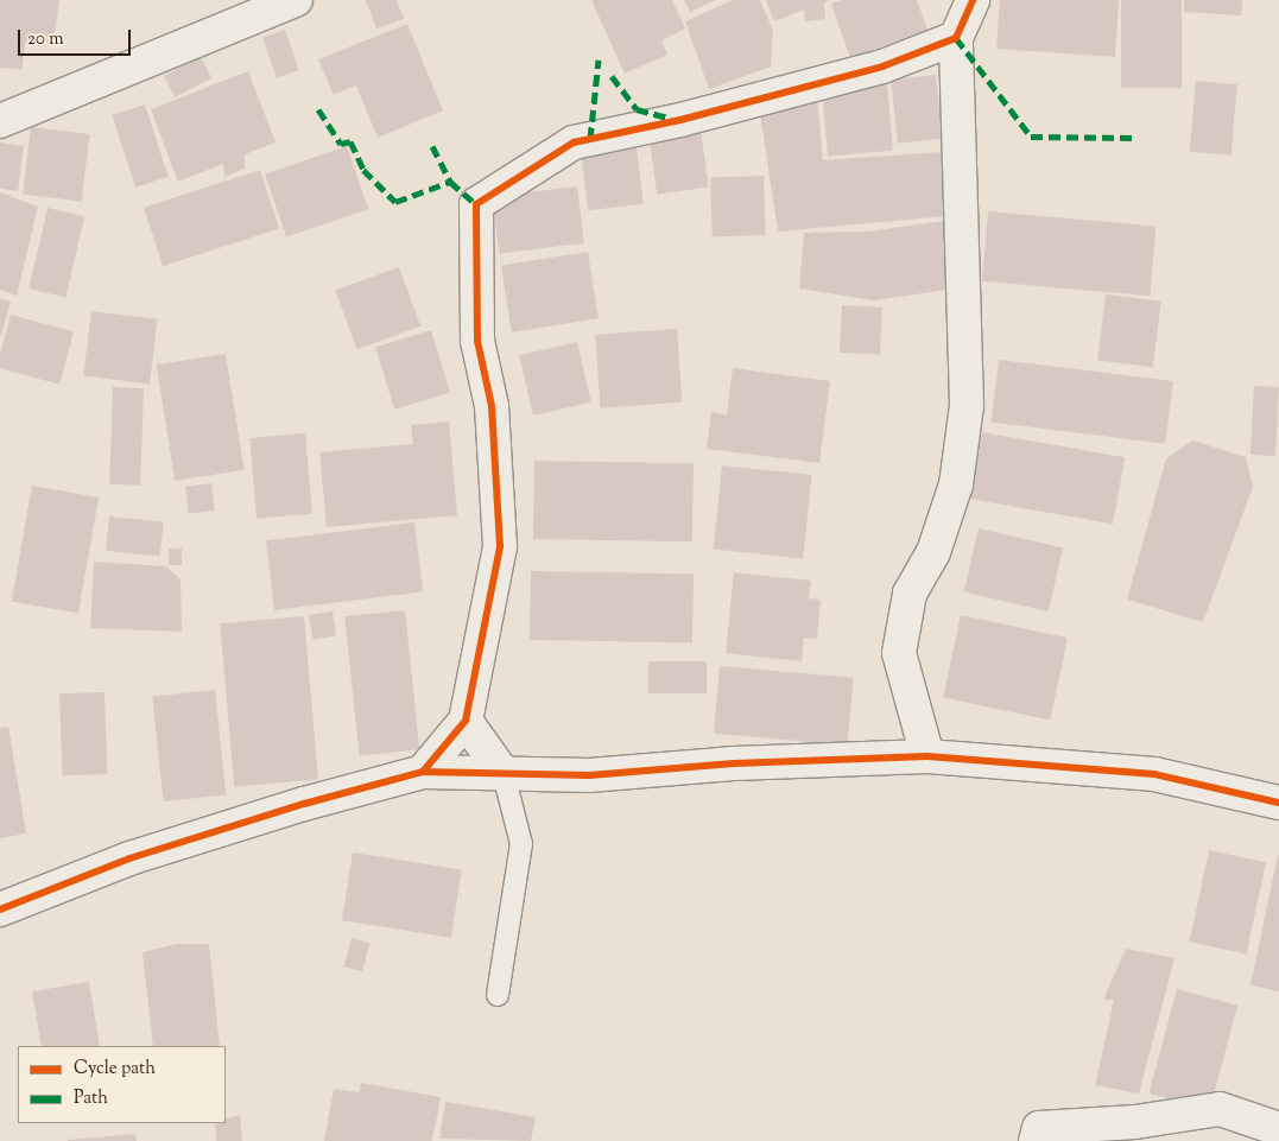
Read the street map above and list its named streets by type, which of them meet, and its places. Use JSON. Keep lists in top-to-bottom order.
{
  "legend": ["Cycle path", "Path"],
  "scale_bar": "20 m"
}
